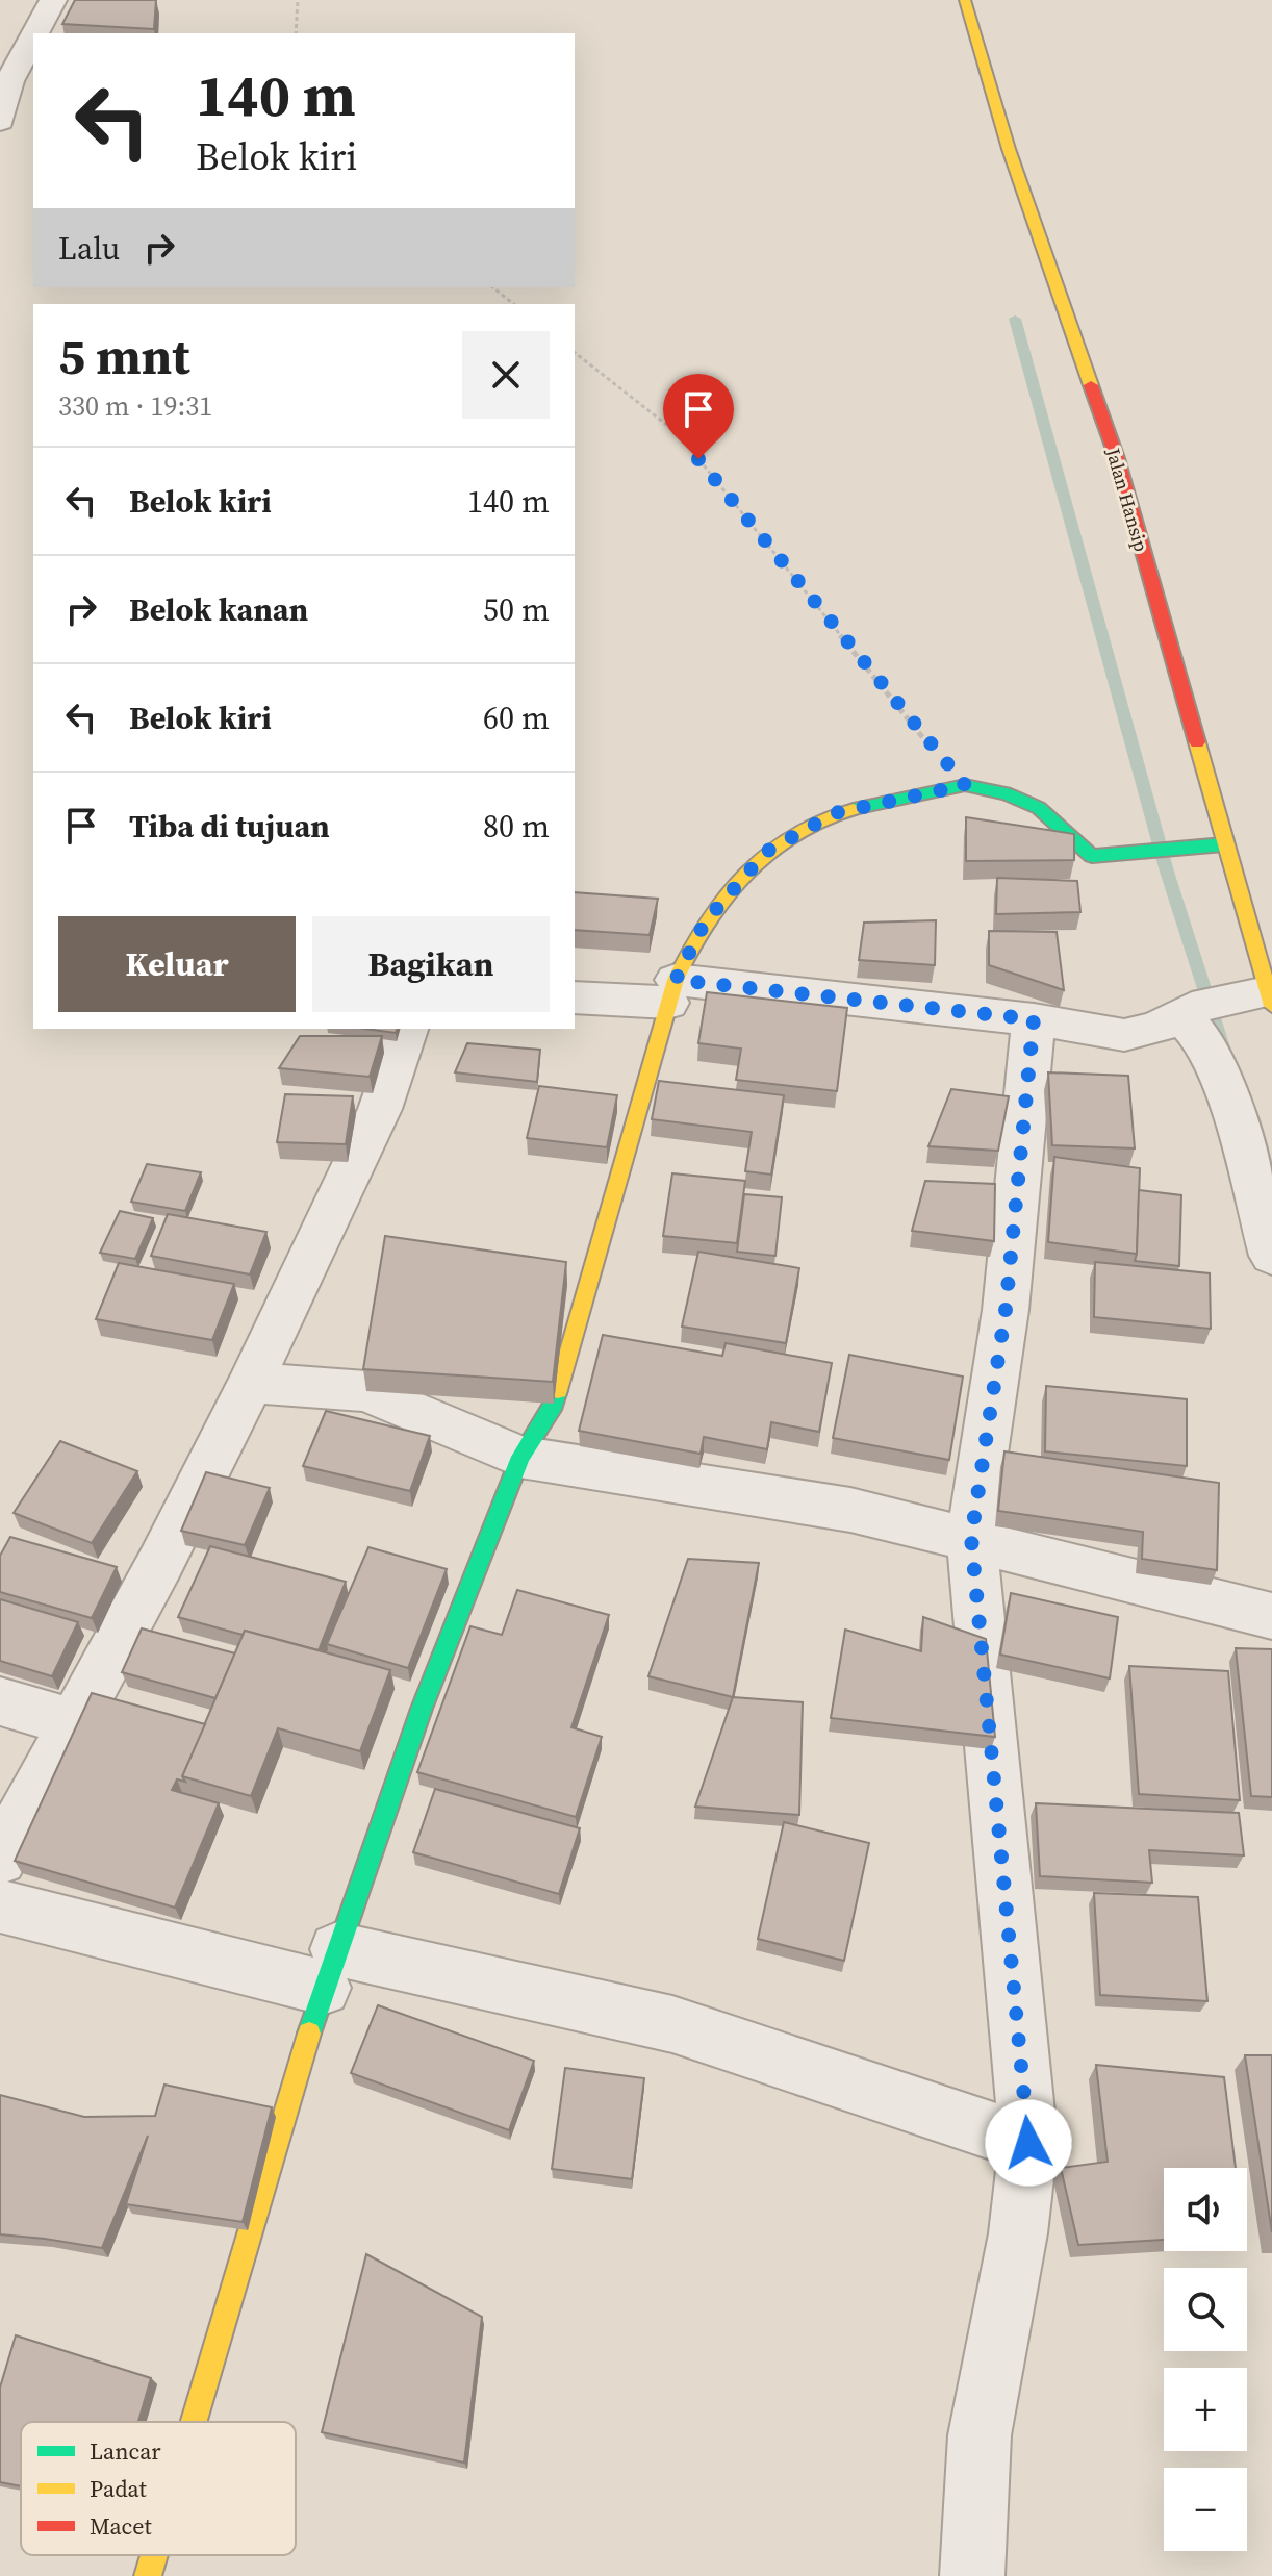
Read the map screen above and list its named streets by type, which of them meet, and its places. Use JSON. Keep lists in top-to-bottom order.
{
  "streets": {
    "street": ["Jalan Hansip"]
  },
  "legend": ["Lancar", "Padat", "Macet"],
  "page": {
    "turn": ["140 m", "Belok kiri"],
    "then": "Lalu",
    "heading": ["5 mnt", "330 m · 19:31"],
    "list": [
      {
        "name": "Belok kiri",
        "value": "140 m"
      },
      {
        "name": "Belok kanan",
        "value": "50 m"
      },
      {
        "name": "Belok kiri",
        "value": "60 m"
      },
      {
        "name": "Tiba di tujuan",
        "value": "80 m"
      }
    ],
    "buttons": ["Keluar", "Bagikan"],
    "map_buttons": ["+", "−"]
  }
}
